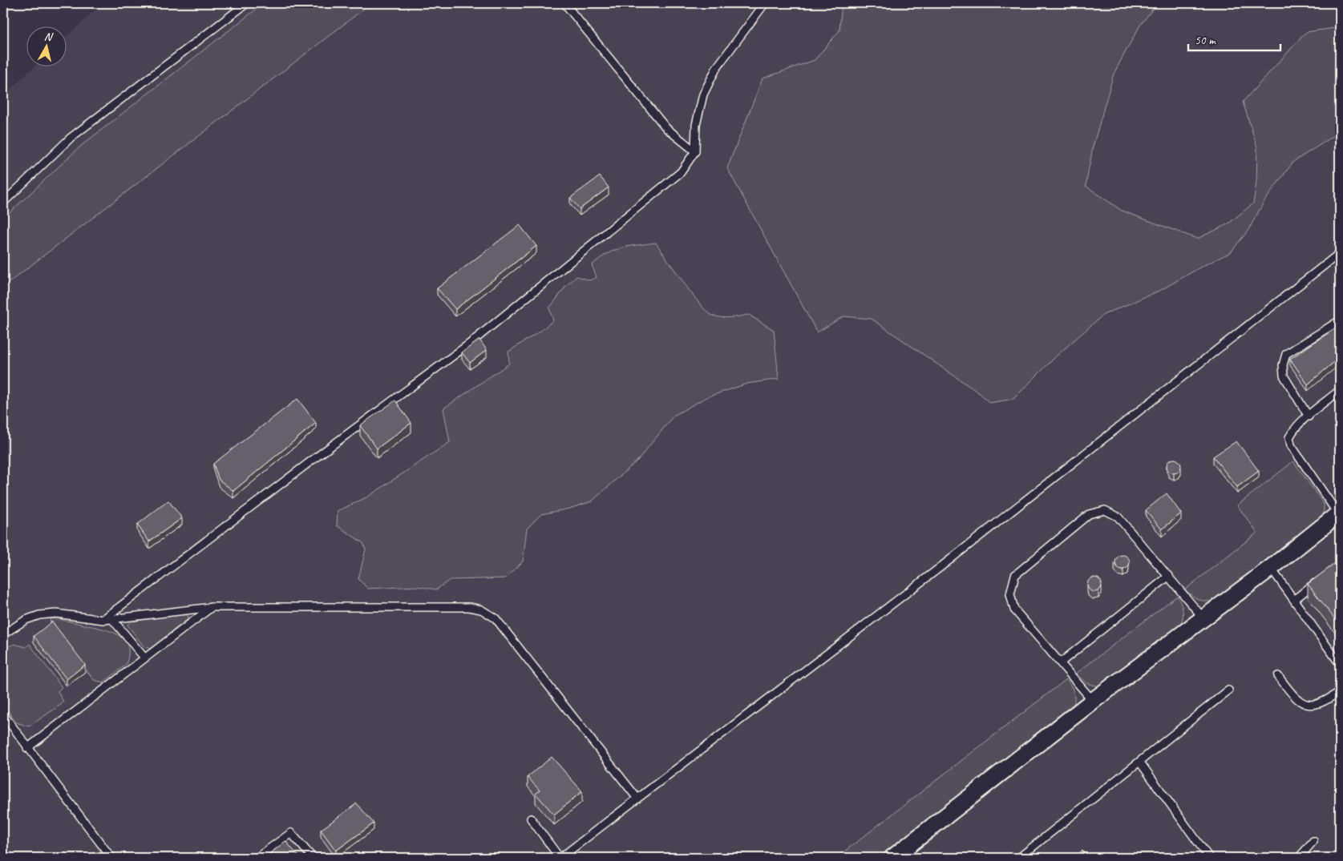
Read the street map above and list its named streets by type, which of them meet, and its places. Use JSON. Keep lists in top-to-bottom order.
{
  "scale_bar": "50 m",
  "north": "top"
}
